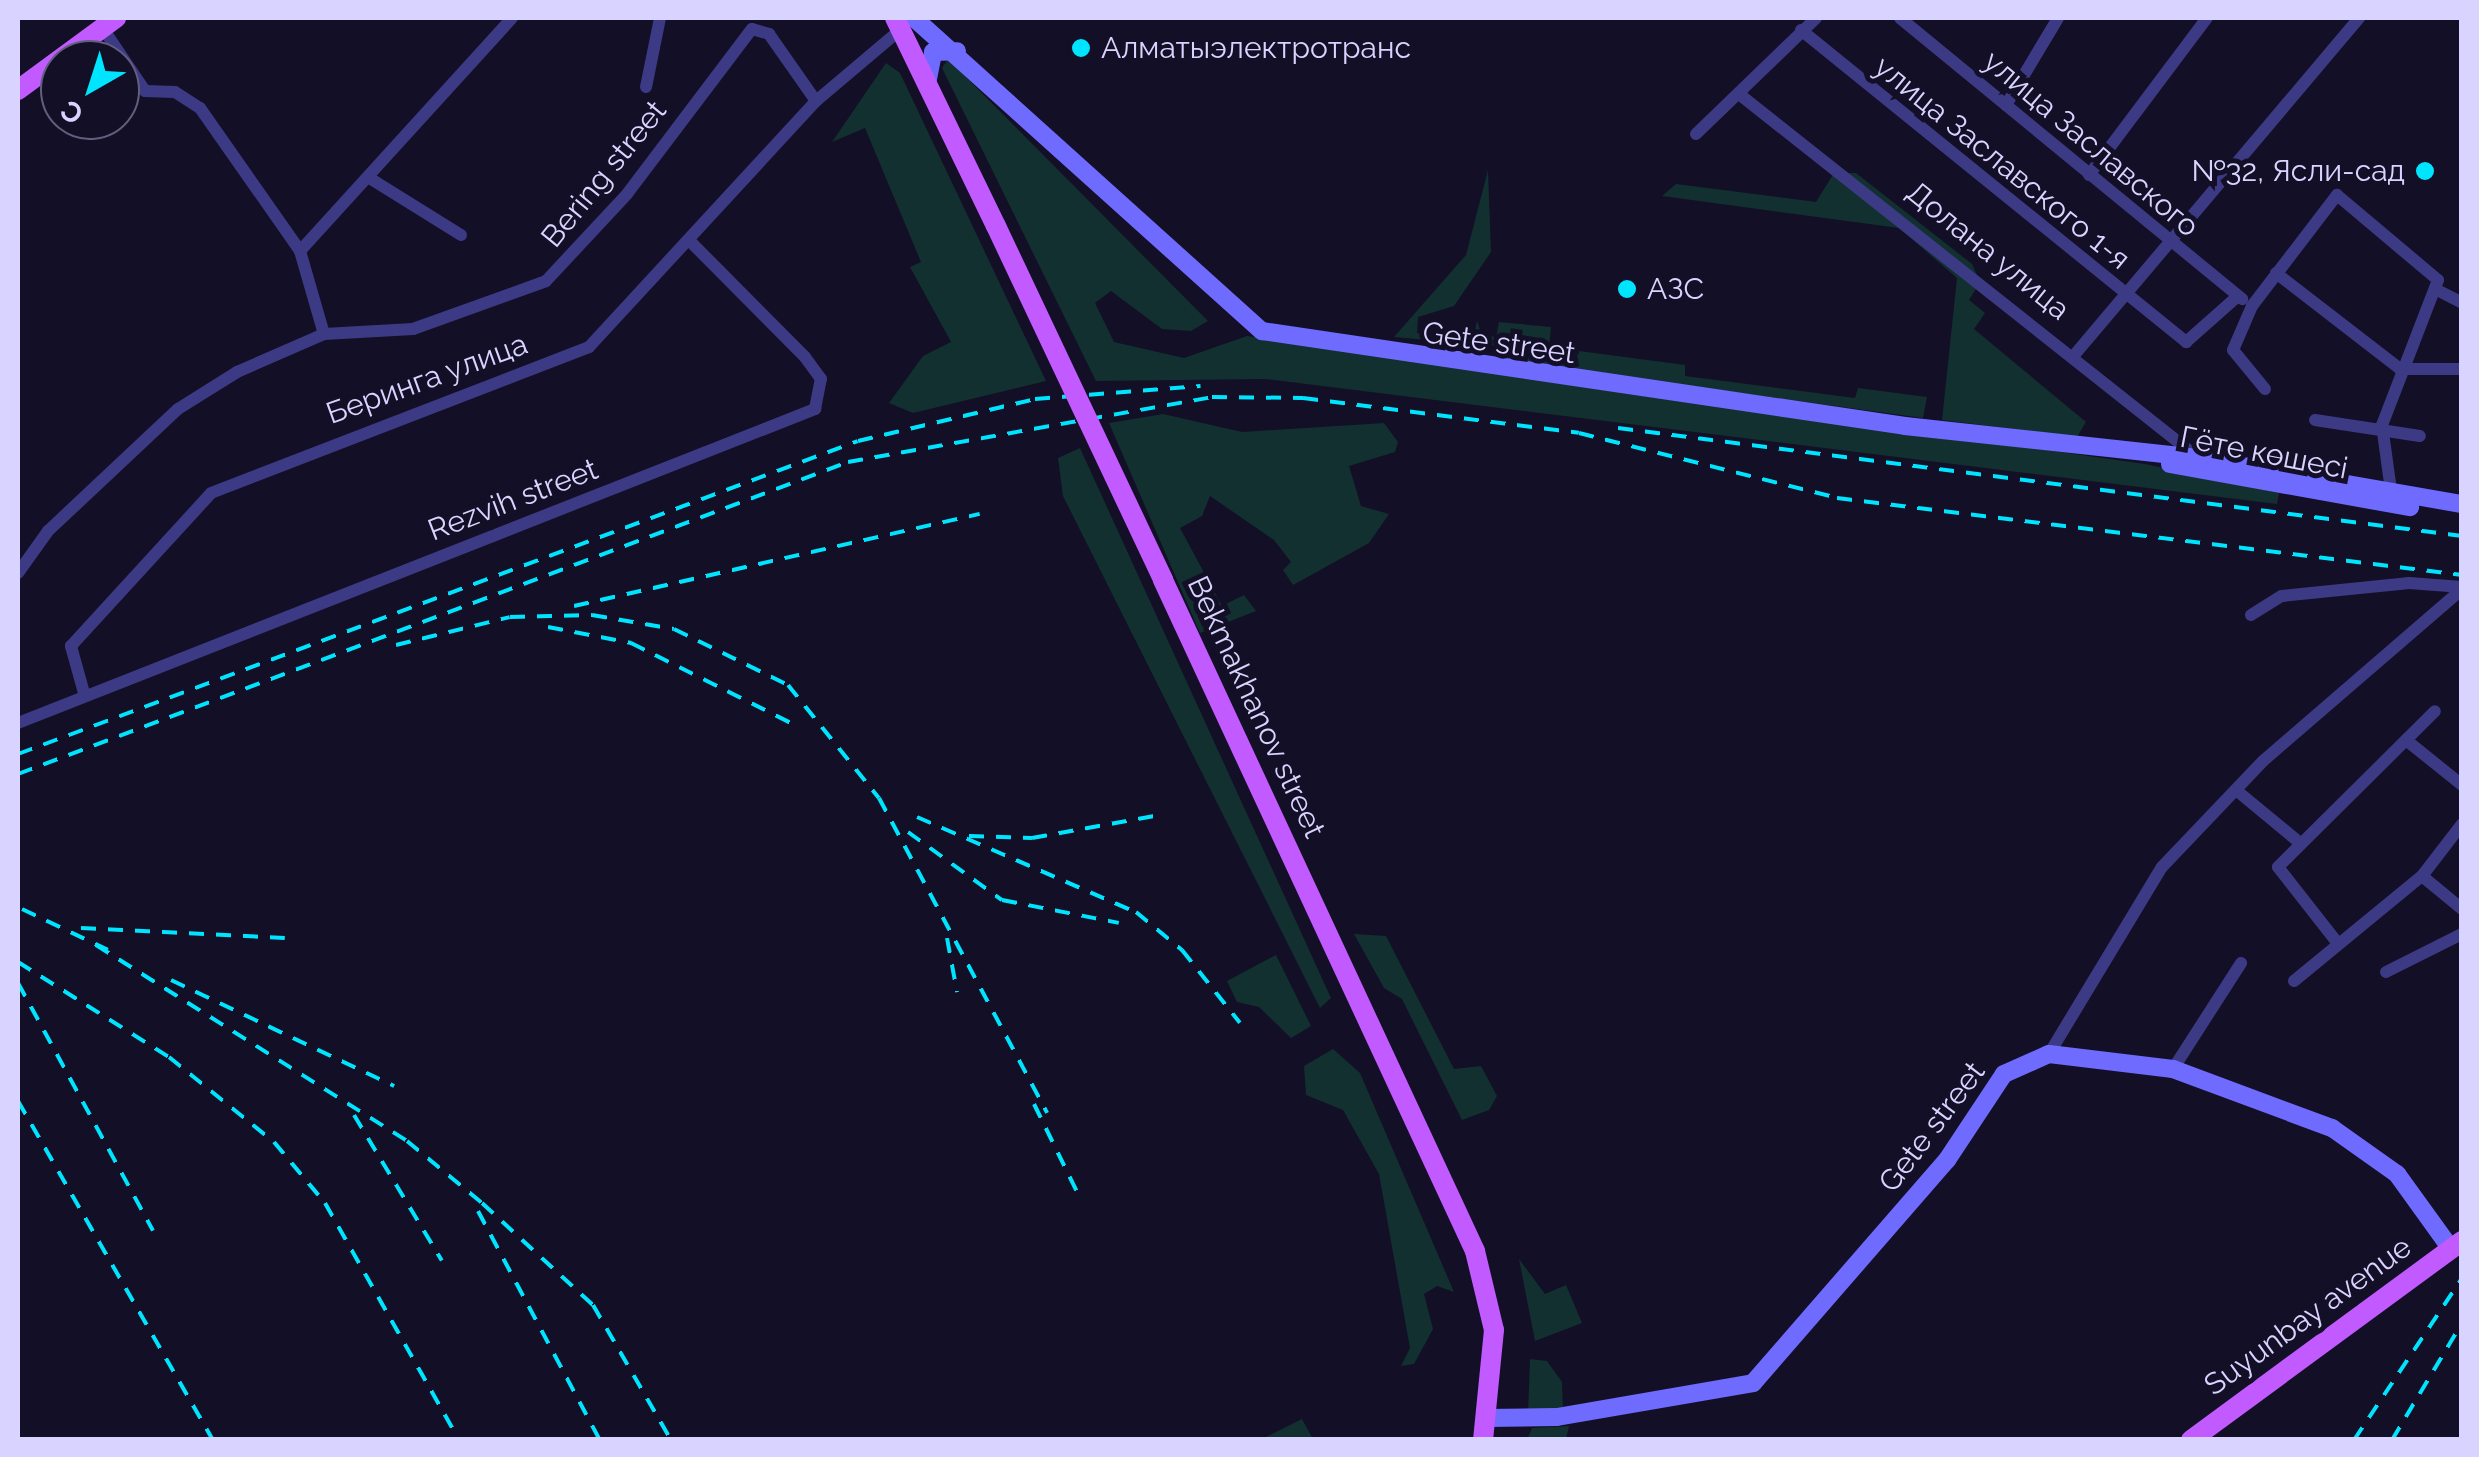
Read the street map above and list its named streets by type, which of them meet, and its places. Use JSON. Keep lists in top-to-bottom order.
{
  "streets": {
    "main road": [
      "Gete street",
      "Гёте көшесі",
      "Bekmakhanov street",
      "Suyunbay avenue"
    ],
    "street": [
      "улица Заславского",
      "улица Заславского 1-я",
      "Bering street",
      "Долана улица",
      "Беринга улица",
      "Rezvih street"
    ]
  },
  "crossings": [
    ["улица Заславского", "улица Заславского 1-я"],
    ["Долана улица", "Гёте көшесі"],
    ["Gete street", "Беринга улица"],
    ["Gete street", "Гёте көшесі"],
    ["Gete street", "Bekmakhanov street"],
    ["Беринга улица", "Rezvih street"],
    ["Беринга улица", "Bekmakhanov street"]
  ],
  "places": ["Алматыэлектротранс", "№32, Ясли-сад", "АЗС"],
  "north": "bottom left"
}
